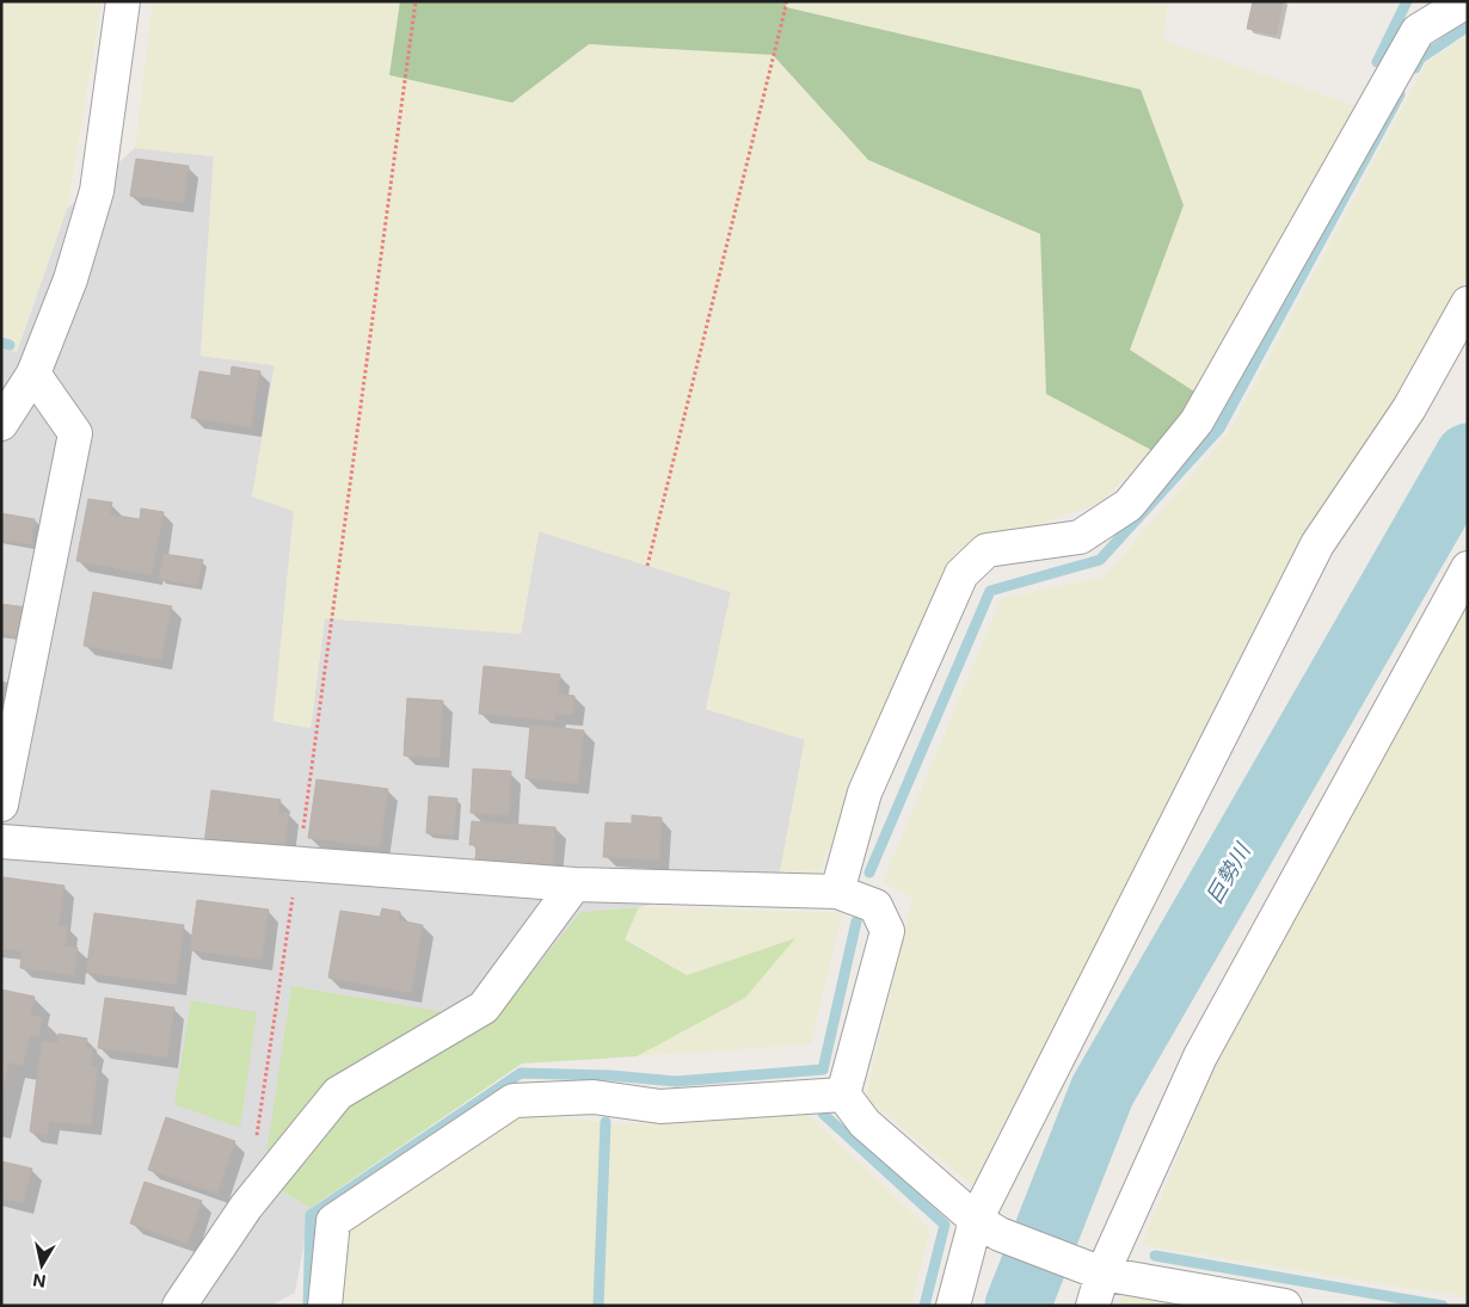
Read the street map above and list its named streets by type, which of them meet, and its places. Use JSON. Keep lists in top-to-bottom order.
{
  "water": ["巨勢川"],
  "north": "bottom"
}
